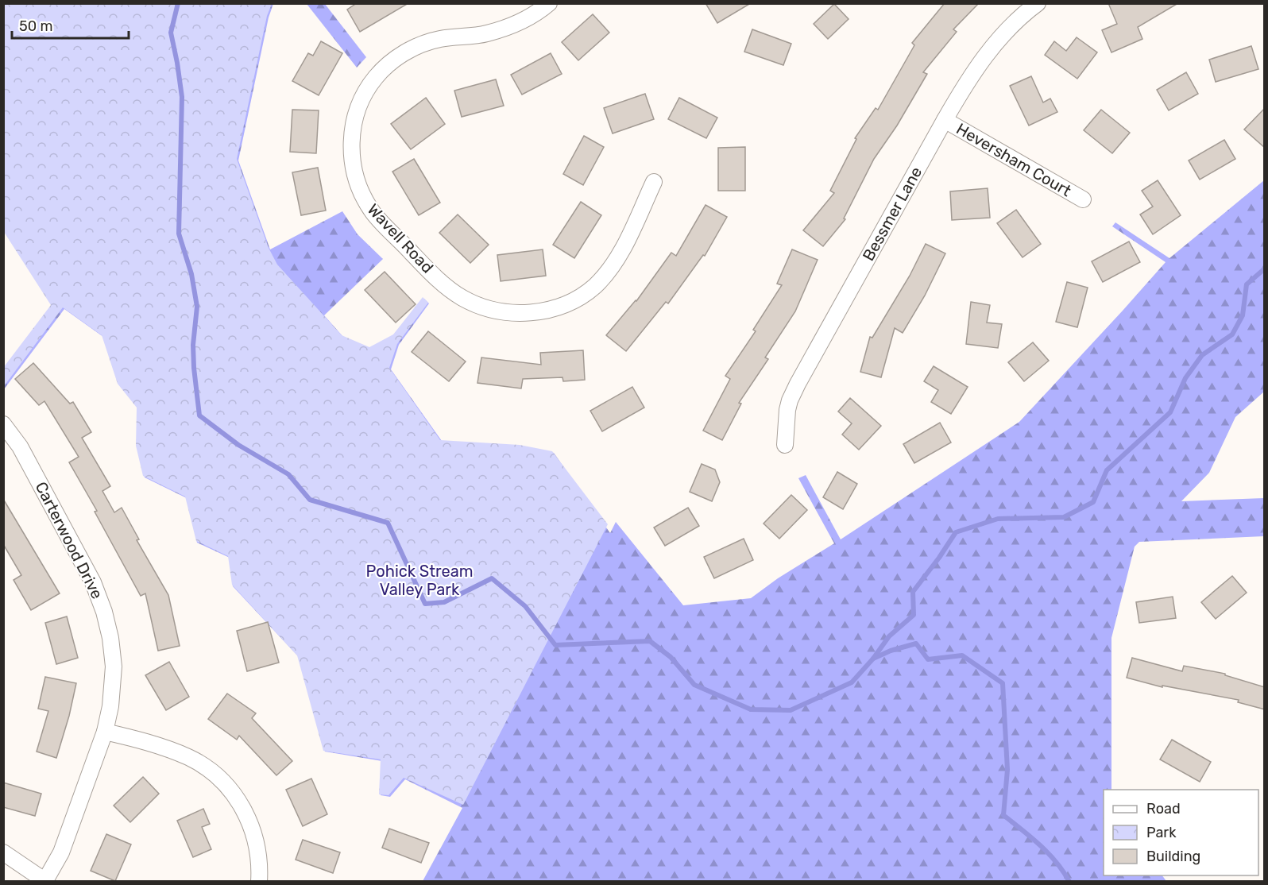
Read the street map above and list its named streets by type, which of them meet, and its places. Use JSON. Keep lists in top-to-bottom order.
{
  "streets": {
    "street": [
      "Heversham Court",
      "Bessmer Lane",
      "Wavell Road",
      "Carterwood Drive"
    ]
  },
  "crossings": [
    ["Heversham Court", "Bessmer Lane"]
  ],
  "parks": ["Pohick Stream Valley Park"],
  "legend": ["Road", "Park", "Building"],
  "scale_bar": "50 m"
}
